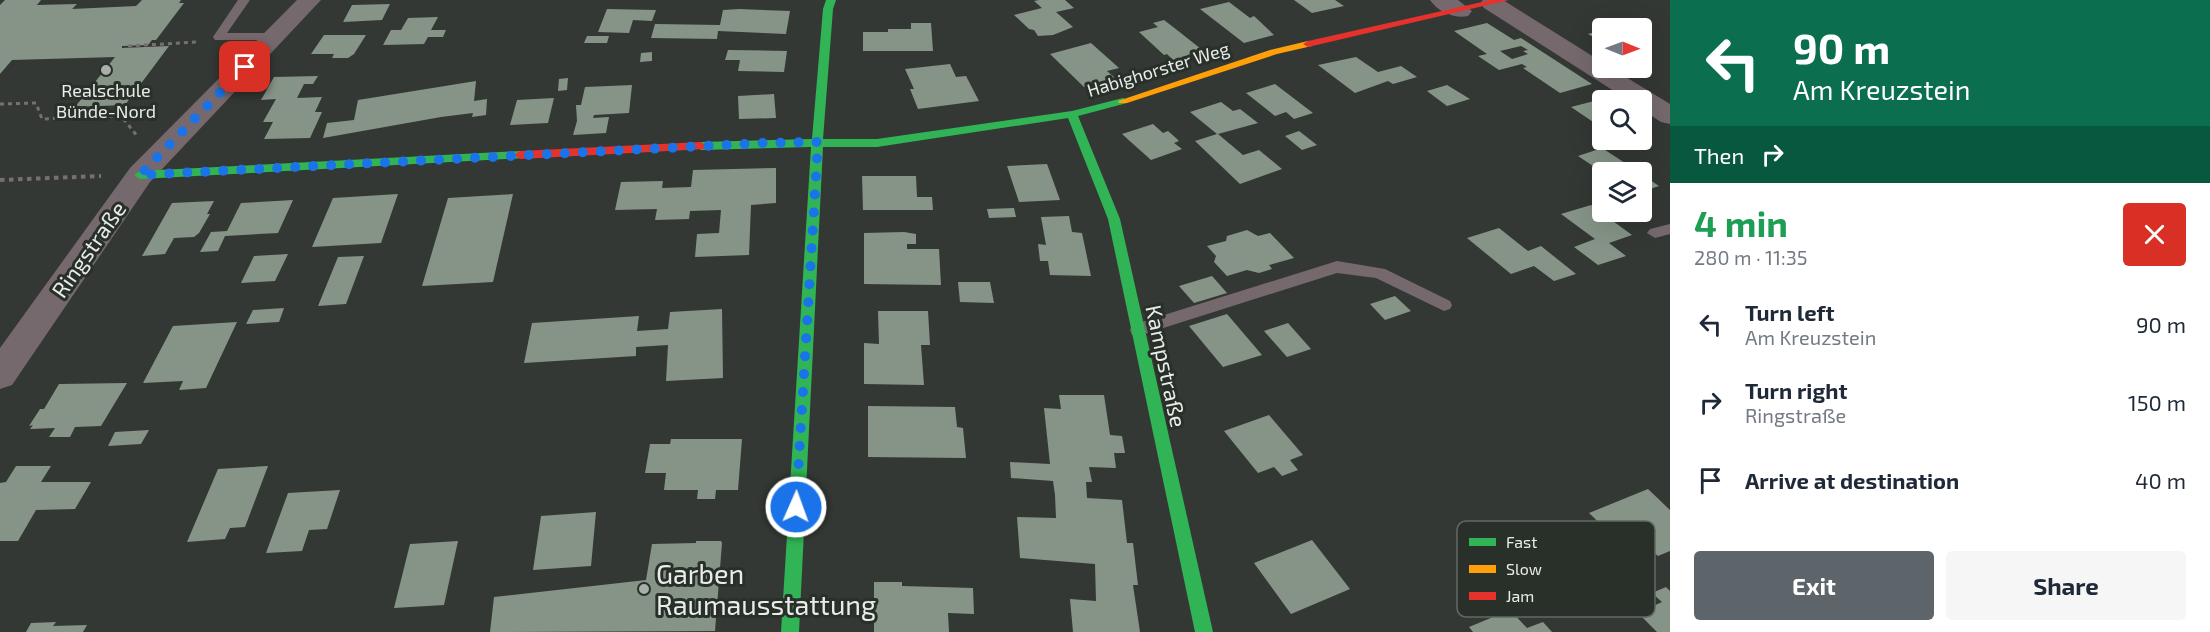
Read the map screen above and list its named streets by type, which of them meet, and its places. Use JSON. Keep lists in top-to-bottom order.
{
  "streets": {
    "street": ["Habighorster Weg", "Ringstraße", "Kampstraße"]
  },
  "crossings": [
    ["Habighorster Weg", "Ringstraße"],
    ["Habighorster Weg", "Kampstraße"]
  ],
  "places": ["Realschule Bünde-Nord", "Garben Raumausstattung"],
  "legend": ["Fast", "Slow", "Jam"],
  "north": "right",
  "page": {
    "turn": ["90 m", "Am Kreuzstein"],
    "then": "Then",
    "heading": ["4 min", "280 m · 11:35"],
    "list": [
      {
        "name": "Turn left",
        "note": "Am Kreuzstein",
        "value": "90 m"
      },
      {
        "name": "Turn right",
        "note": "Ringstraße",
        "value": "150 m"
      },
      {
        "name": "Arrive at destination",
        "value": "40 m"
      }
    ],
    "buttons": ["Exit", "Share"]
  }
}
